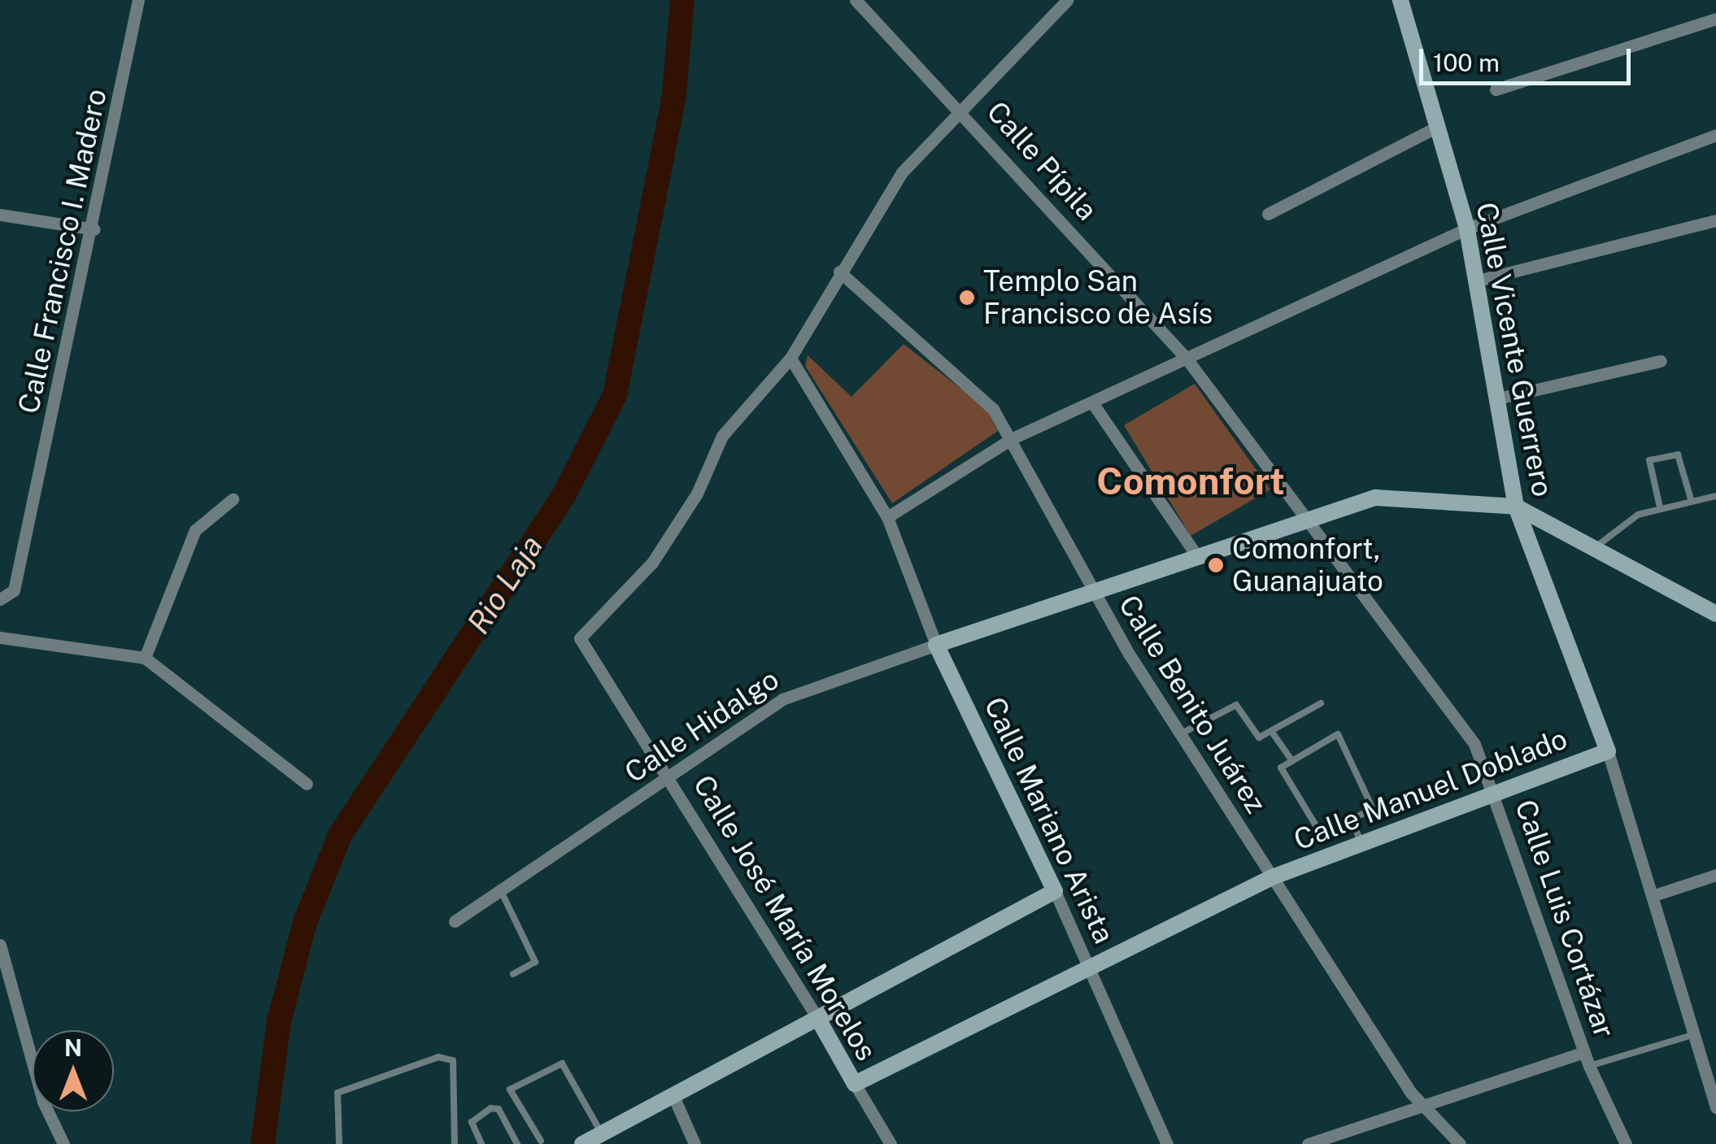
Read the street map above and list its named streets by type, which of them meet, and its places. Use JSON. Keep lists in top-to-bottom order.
{
  "streets": {
    "street": [
      "Calle Pípila",
      "Calle Francisco I. Madero",
      "Calle Vicente Guerrero",
      "Calle Benito Juárez",
      "Calle Hidalgo",
      "Calle Manuel Doblado",
      "Calle Mariano Arista",
      "Calle José María Morelos",
      "Calle Luis Cortázar"
    ]
  },
  "crossings": [
    ["Calle Pípila", "Calle Hidalgo"],
    ["Calle Pípila", "Calle Luis Cortázar"],
    ["Calle Vicente Guerrero", "Calle Hidalgo"],
    ["Calle Vicente Guerrero", "Calle Manuel Doblado"],
    ["Calle Benito Juárez", "Calle Hidalgo"],
    ["Calle Benito Juárez", "Calle Manuel Doblado"],
    ["Calle Hidalgo", "Calle Mariano Arista"],
    ["Calle Hidalgo", "Calle José María Morelos"],
    ["Calle Hidalgo", "Calle Luis Cortázar"],
    ["Calle Manuel Doblado", "Calle Mariano Arista"],
    ["Calle Manuel Doblado", "Calle José María Morelos"],
    ["Calle Manuel Doblado", "Calle Luis Cortázar"],
    ["Calle Mariano Arista", "Calle José María Morelos"]
  ],
  "districts": ["Comonfort"],
  "water": ["Rio Laja"],
  "places": ["Templo San Francisco de Asís", "Comonfort, Guanajuato"],
  "scale_bar": "100 m",
  "north": "top"
}
